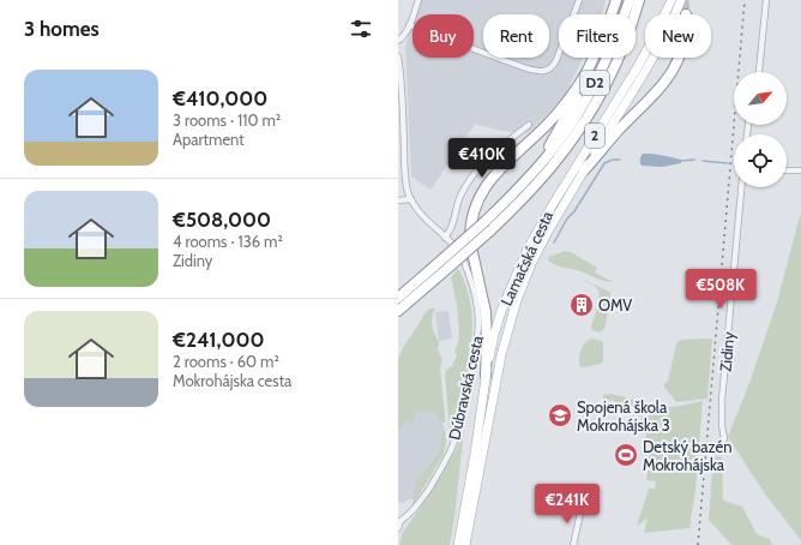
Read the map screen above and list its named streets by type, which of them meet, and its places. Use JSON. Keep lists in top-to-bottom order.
{
  "streets": {
    "highway": ["D2"],
    "main road": ["2", "Lamačská cesta"],
    "street": ["Zidiny", "Dúbravská cesta"]
  },
  "places": {
    "building": ["OMV"],
    "school or university": ["Spojená škola Mokrohájska 3"],
    "sports": ["Detský bazén Mokrohájska"]
  },
  "north": "top right",
  "page": {
    "heading": "3 homes",
    "chip": [
      "Buy",
      "Rent",
      "Filters",
      "New"
    ],
    "list": [
      {
        "name": "€410,000",
        "note": "3 rooms · 110 m² · Apartment"
      },
      {
        "name": "€508,000",
        "note": "4 rooms · 136 m² · Zidiny"
      },
      {
        "name": "€241,000",
        "note": "2 rooms · 60 m² · Mokrohájska cesta"
      }
    ],
    "price": ["€410K", "€508K", "€241K"]
  }
}
